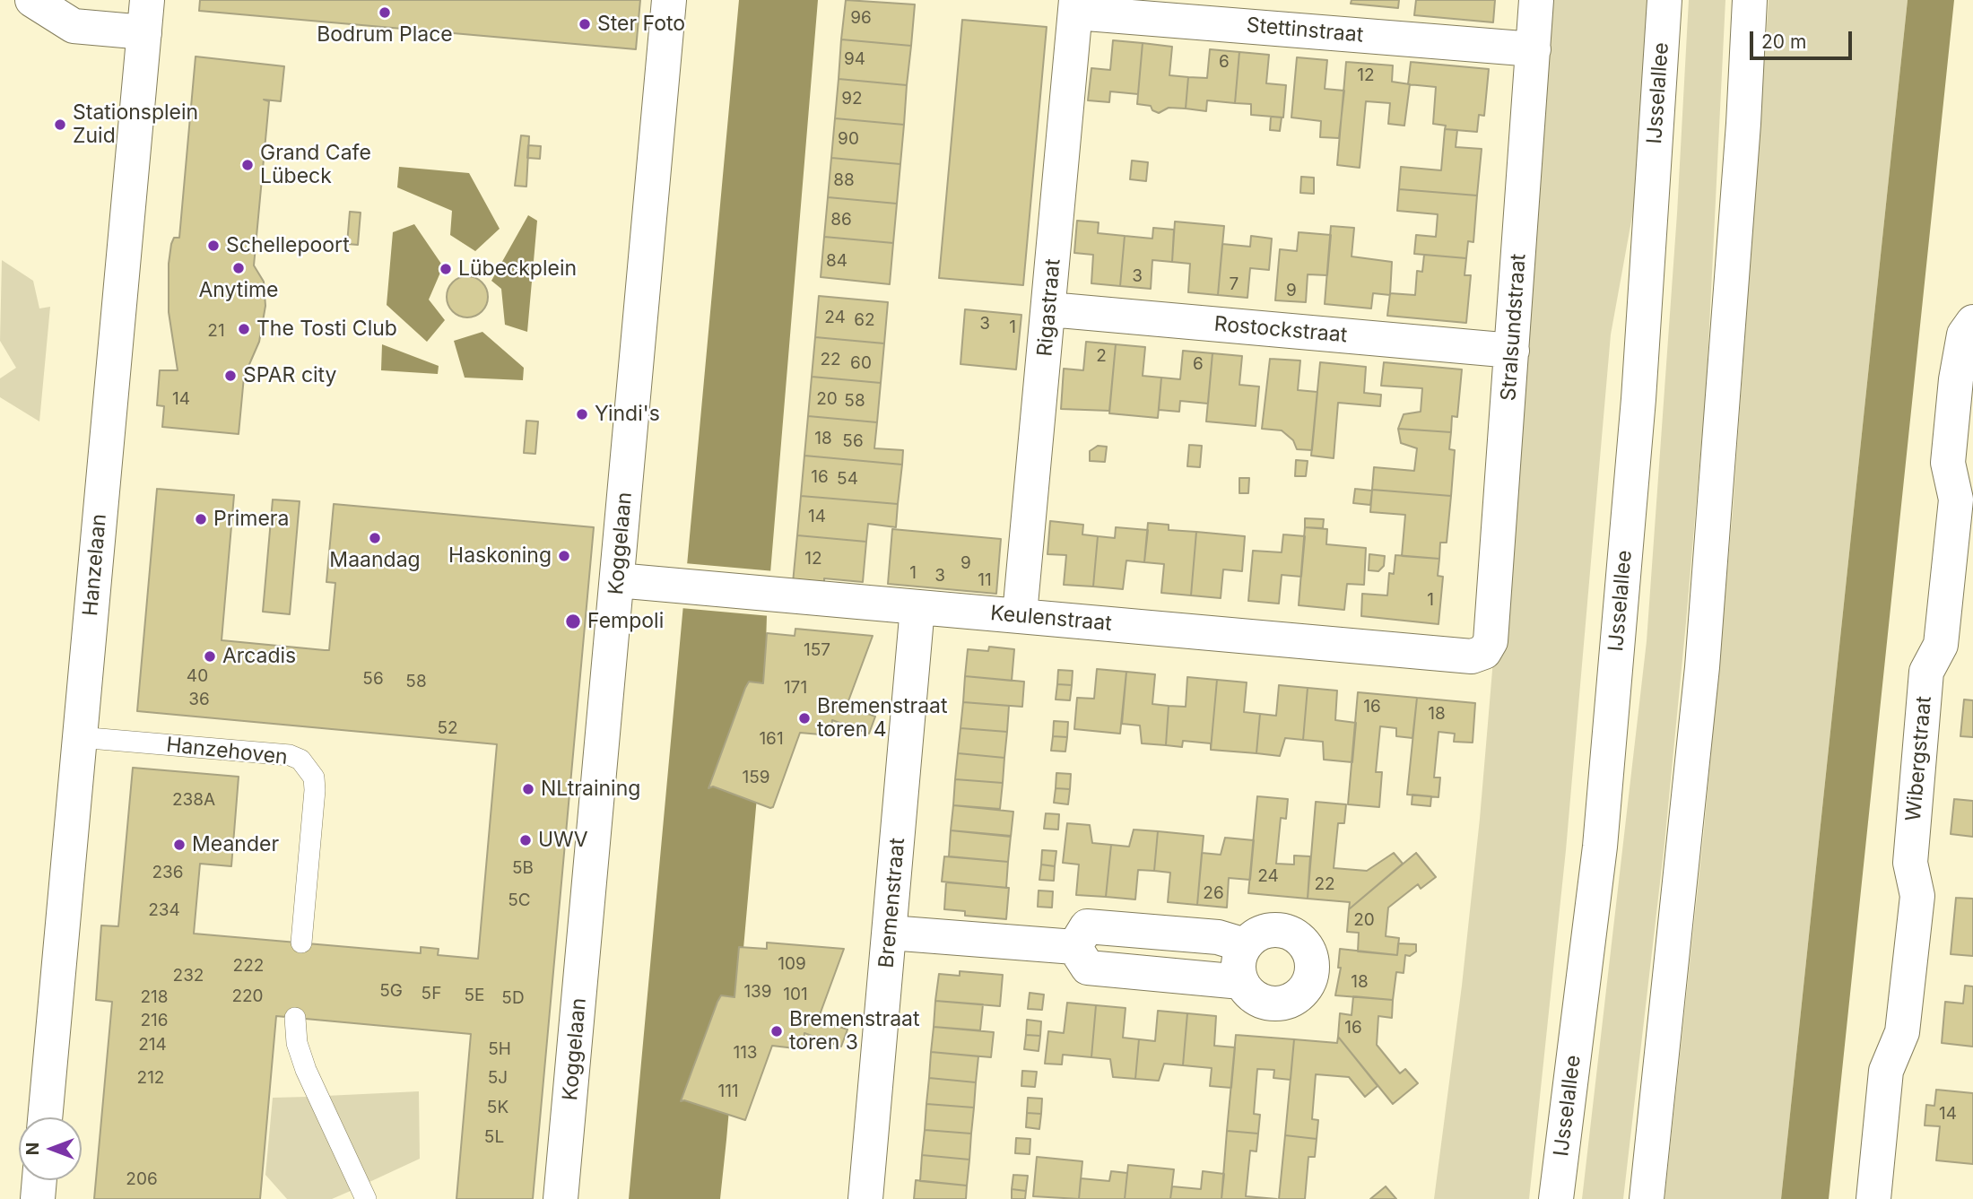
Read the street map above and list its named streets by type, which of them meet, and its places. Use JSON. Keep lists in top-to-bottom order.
{
  "streets": {
    "street": [
      "Stettinstraat",
      "IJsselallee",
      "Rigastraat",
      "Stralsundstraat",
      "Rostockstraat",
      "Koggelaan",
      "Hanzelaan",
      "Keulenstraat",
      "Wibergstraat",
      "Bremenstraat"
    ],
    "lane": ["Hanzehoven"]
  },
  "crossings": [
    ["Stettinstraat", "Rigastraat"],
    ["Stettinstraat", "Stralsundstraat"],
    ["Rigastraat", "Rostockstraat"],
    ["Rigastraat", "Keulenstraat"],
    ["Stralsundstraat", "Rostockstraat"],
    ["Stralsundstraat", "Keulenstraat"],
    ["Koggelaan", "Keulenstraat"],
    ["Hanzelaan", "Hanzehoven"],
    ["Keulenstraat", "Bremenstraat"]
  ],
  "places": [
    "Bodrum Place",
    "Ster Foto",
    "Stationsplein Zuid",
    "Grand Cafe Lübeck",
    "Schellepoort",
    "Anytime",
    "Lübeckplein",
    "The Tosti Club",
    "SPAR city",
    "Yindi's",
    "Primera",
    "Maandag",
    "Haskoning",
    "Fempoli",
    "Arcadis",
    "Bremenstraat toren 4",
    "NLtraining",
    "UWV",
    "Meander",
    "Bremenstraat toren 3"
  ],
  "house_numbers": [
    "96",
    "94",
    "6",
    "12",
    "92",
    "90",
    "88",
    "86",
    "84",
    "3",
    "7",
    "9",
    "24",
    "62",
    "3",
    "1",
    "21",
    "2",
    "22",
    "60",
    "6",
    "14",
    "20",
    "58",
    "18",
    "56",
    "16",
    "54",
    "14",
    "12",
    "9",
    "1",
    "3",
    "11",
    "1",
    "157",
    "40",
    "56",
    "58",
    "171",
    "36",
    "16",
    "18",
    "52",
    "161",
    "159",
    "238A",
    "5B",
    "236",
    "24",
    "22",
    "26",
    "5C",
    "234",
    "20",
    "109",
    "222",
    "232",
    "18",
    "5G",
    "139",
    "5F",
    "101",
    "5E",
    "220",
    "218",
    "5D",
    "216",
    "16",
    "214",
    "5H",
    "113",
    "212",
    "5J",
    "111",
    "5K",
    "14",
    "5L",
    "206"
  ],
  "scale_bar": "20 m",
  "north": "left"
}
